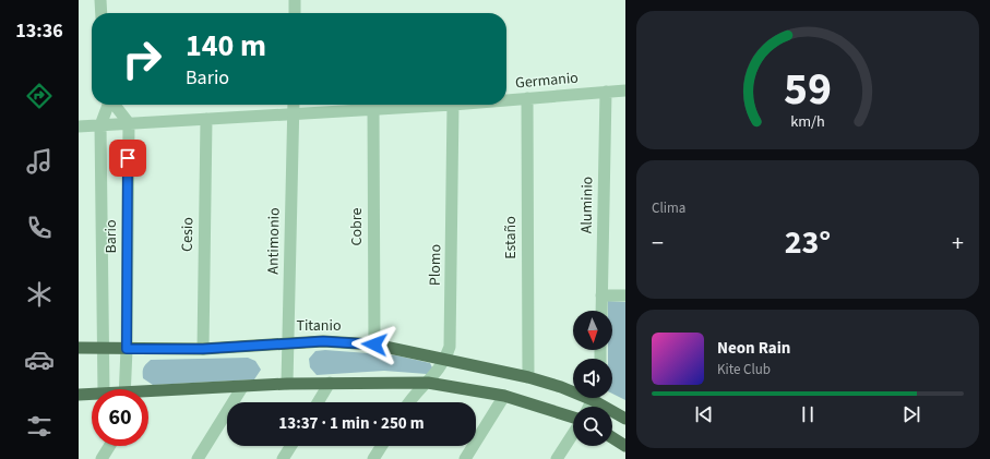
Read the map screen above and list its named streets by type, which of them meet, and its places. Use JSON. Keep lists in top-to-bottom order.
{
  "streets": {
    "main road": ["Titanio"],
    "street": [
      "Germanio",
      "Aluminio",
      "Cobre",
      "Cesio",
      "Bario",
      "Estaño",
      "Antimonio",
      "Plomo"
    ]
  },
  "crossings": [
    ["Germanio", "Aluminio"],
    ["Germanio", "Cobre"],
    ["Germanio", "Cesio"],
    ["Germanio", "Bario"],
    ["Germanio", "Estaño"],
    ["Germanio", "Antimonio"],
    ["Germanio", "Plomo"],
    ["Cobre", "Titanio"],
    ["Cesio", "Titanio"],
    ["Bario", "Titanio"],
    ["Estaño", "Titanio"],
    ["Antimonio", "Titanio"],
    ["Plomo", "Titanio"]
  ],
  "north": "bottom",
  "page": {
    "tabs": "13:36",
    "turn": ["140 m", "Bario"],
    "tile": "Clima",
    "heat": ["−", "23°", "+"],
    "song": ["Neon Rain", "Kite Club"],
    "limit": "60",
    "trip": "13:37 · 1 min · 250 m",
    "gauge": ["59", "km/h"]
  }
}
